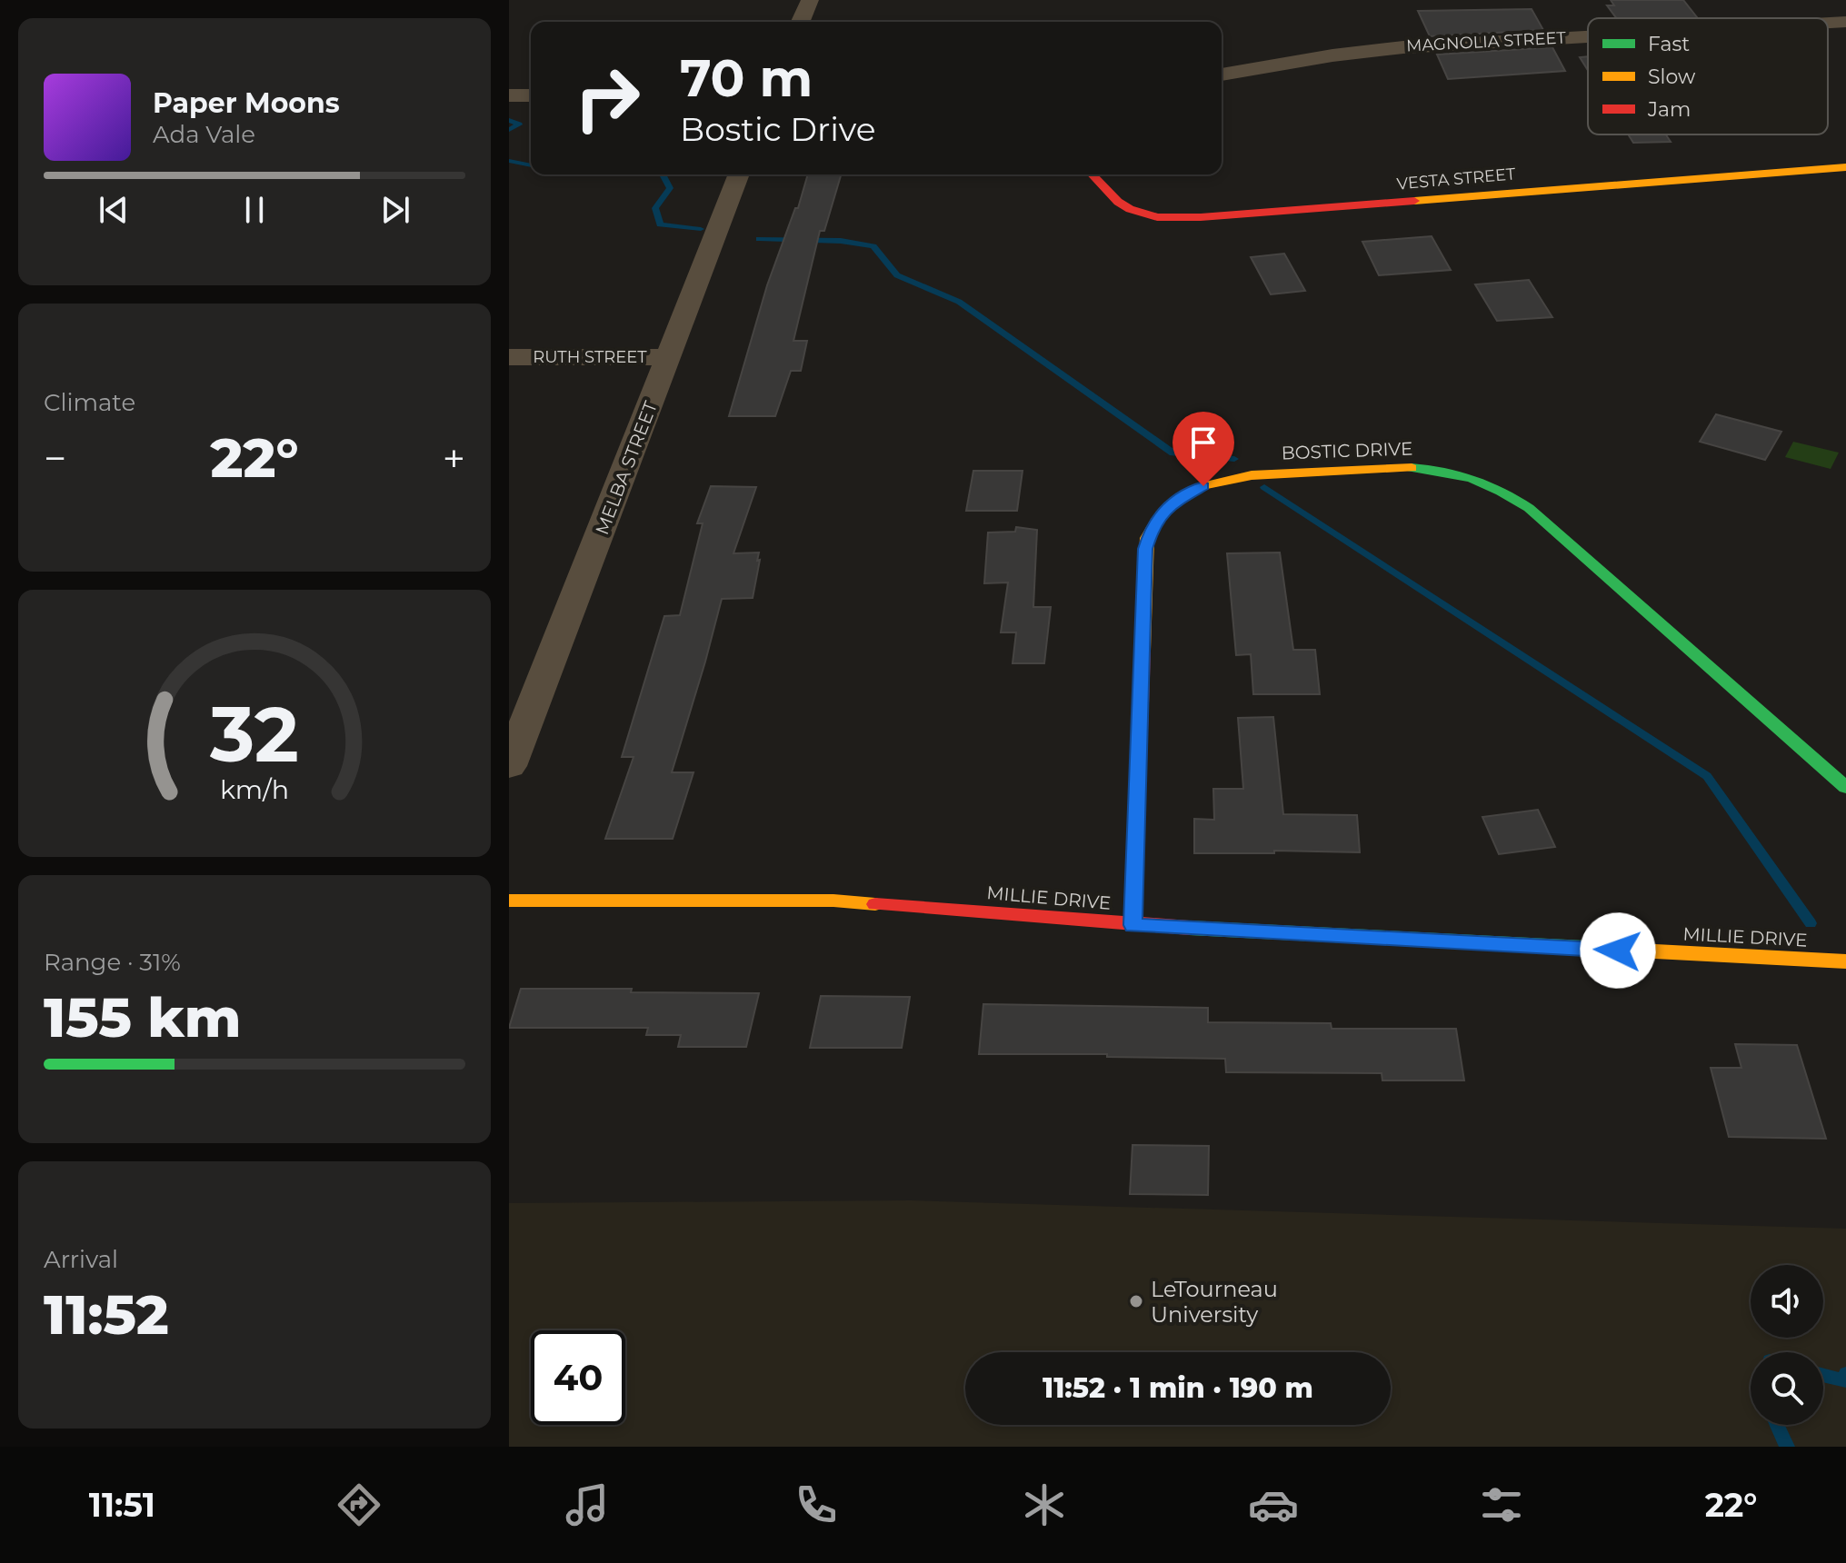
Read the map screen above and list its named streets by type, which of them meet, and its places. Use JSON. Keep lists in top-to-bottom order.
{
  "streets": {
    "street": [
      "MAGNOLIA STREET",
      "VESTA STREET",
      "RUTH STREET",
      "BOSTIC DRIVE",
      "MELBA STREET",
      "MILLIE DRIVE"
    ]
  },
  "crossings": [
    ["RUTH STREET", "MELBA STREET"],
    ["BOSTIC DRIVE", "MILLIE DRIVE"]
  ],
  "places": ["LeTourneau University"],
  "legend": ["Fast", "Slow", "Jam"],
  "page": {
    "turn": ["70 m", "Bostic Drive"],
    "song": ["Paper Moons", "Ada Vale"],
    "tile": [
      "Climate",
      ["Range · 31%", "155 km"],
      ["Arrival", "11:52"]
    ],
    "heat": ["−", "22°", "+"],
    "limit": "40",
    "trip": "11:52 · 1 min · 190 m",
    "tabs": ["11:51", "22°"],
    "gauge": ["32", "km/h"]
  }
}
